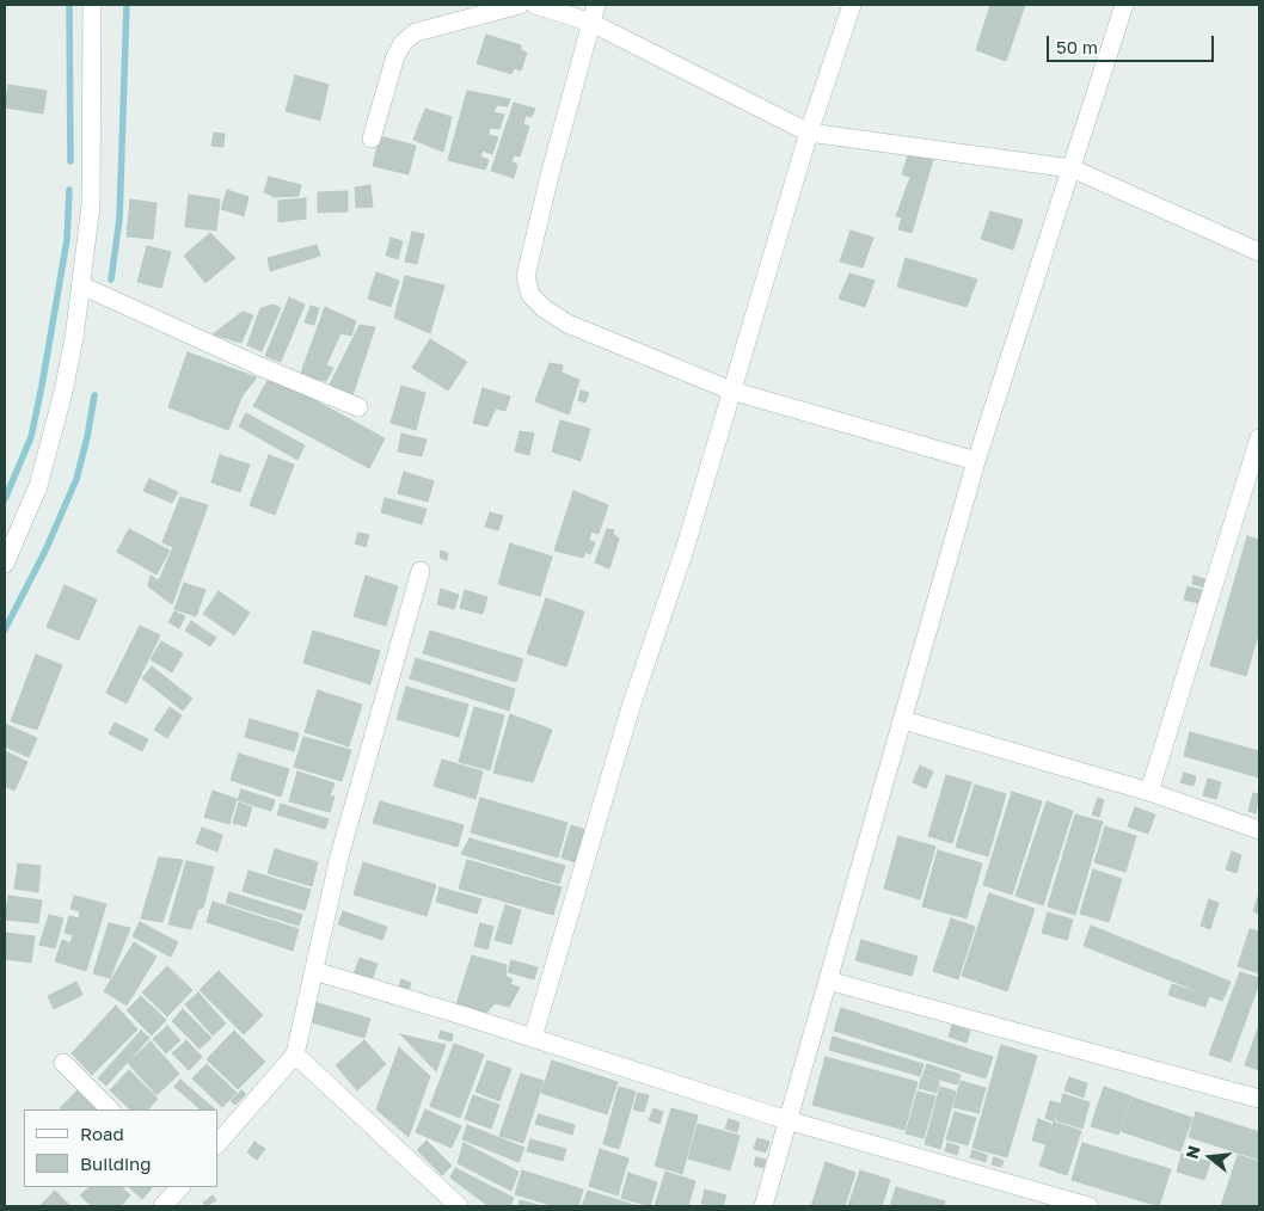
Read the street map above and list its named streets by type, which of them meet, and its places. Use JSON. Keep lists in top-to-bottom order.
{
  "legend": ["Road", "Building"],
  "scale_bar": "50 m",
  "north": "left"
}
